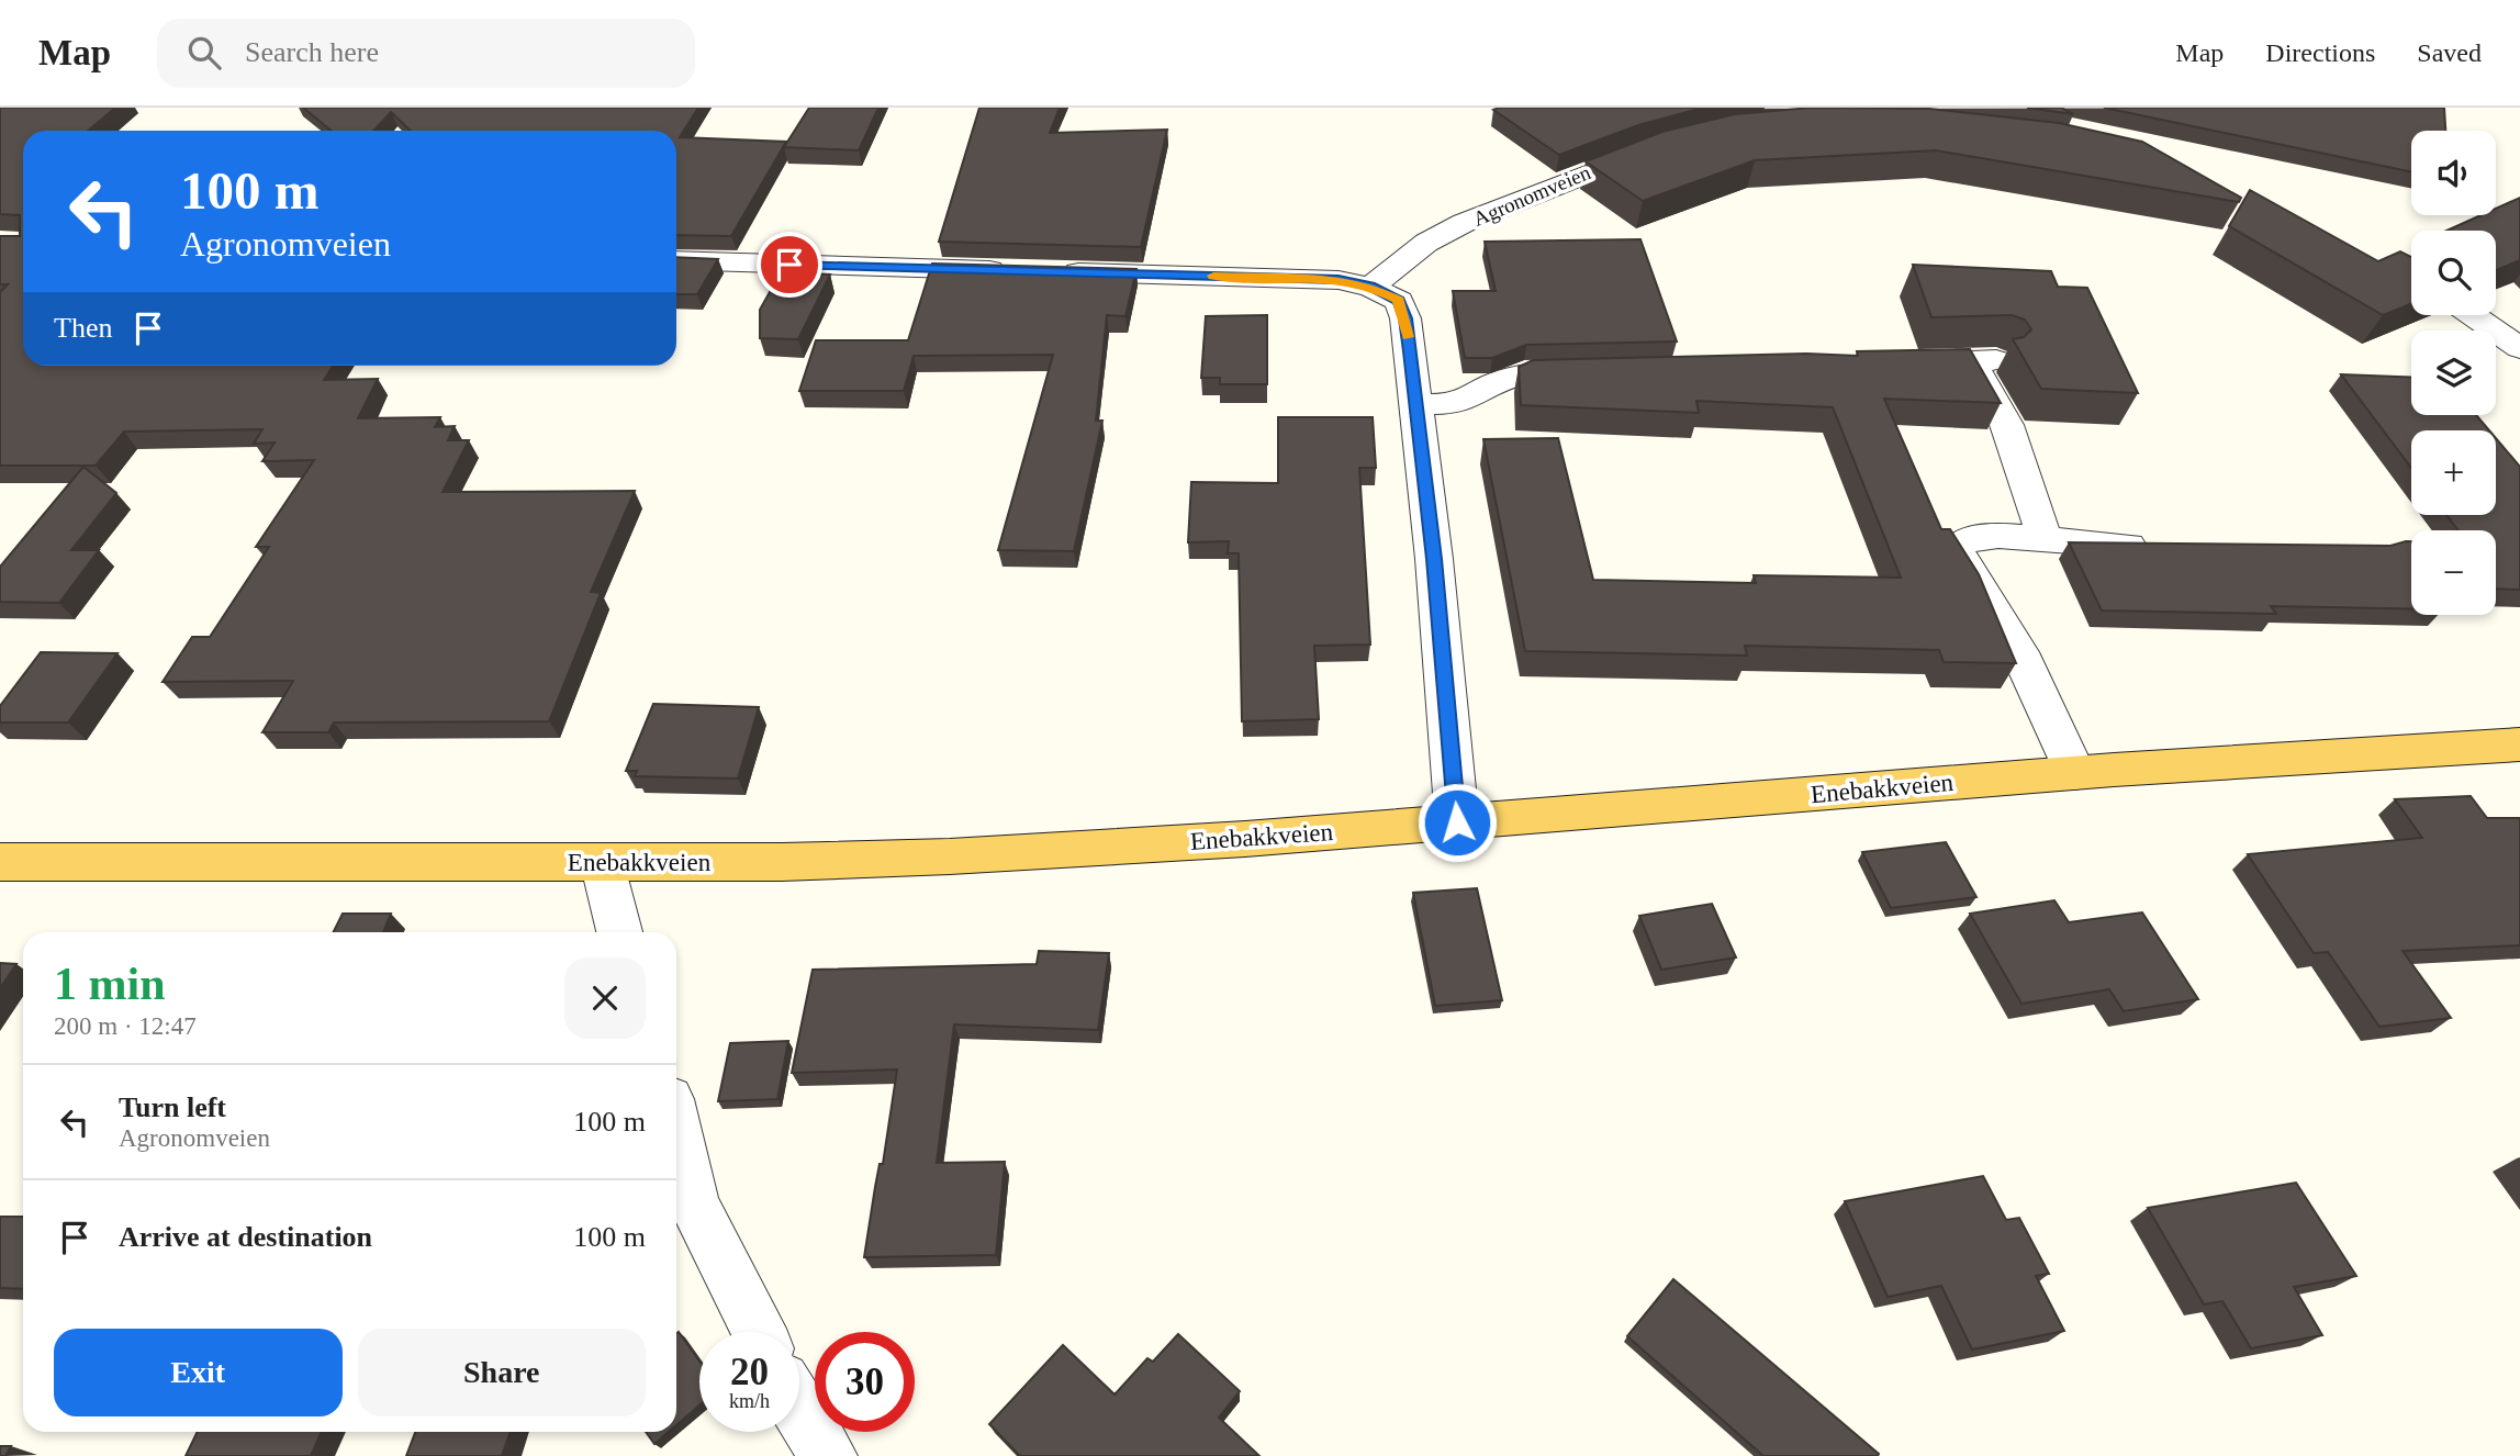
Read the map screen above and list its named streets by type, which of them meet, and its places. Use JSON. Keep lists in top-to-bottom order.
{
  "streets": {
    "main road": ["Enebakkveien"],
    "street": ["Agronomveien"]
  },
  "page": {
    "header": "Map",
    "search": "Search here",
    "nav": ["Map", "Directions", "Saved"],
    "map_buttons": ["+", "−"],
    "turn": ["100 m", "Agronomveien"],
    "then": "Then",
    "heading": ["1 min", "200 m · 12:47"],
    "list": [
      {
        "name": "Turn left",
        "note": "Agronomveien",
        "value": "100 m"
      },
      {
        "name": "Arrive at destination",
        "value": "100 m"
      }
    ],
    "buttons": ["Exit", "Share"],
    "speed": "20 km/h",
    "limit": "30"
  }
}
